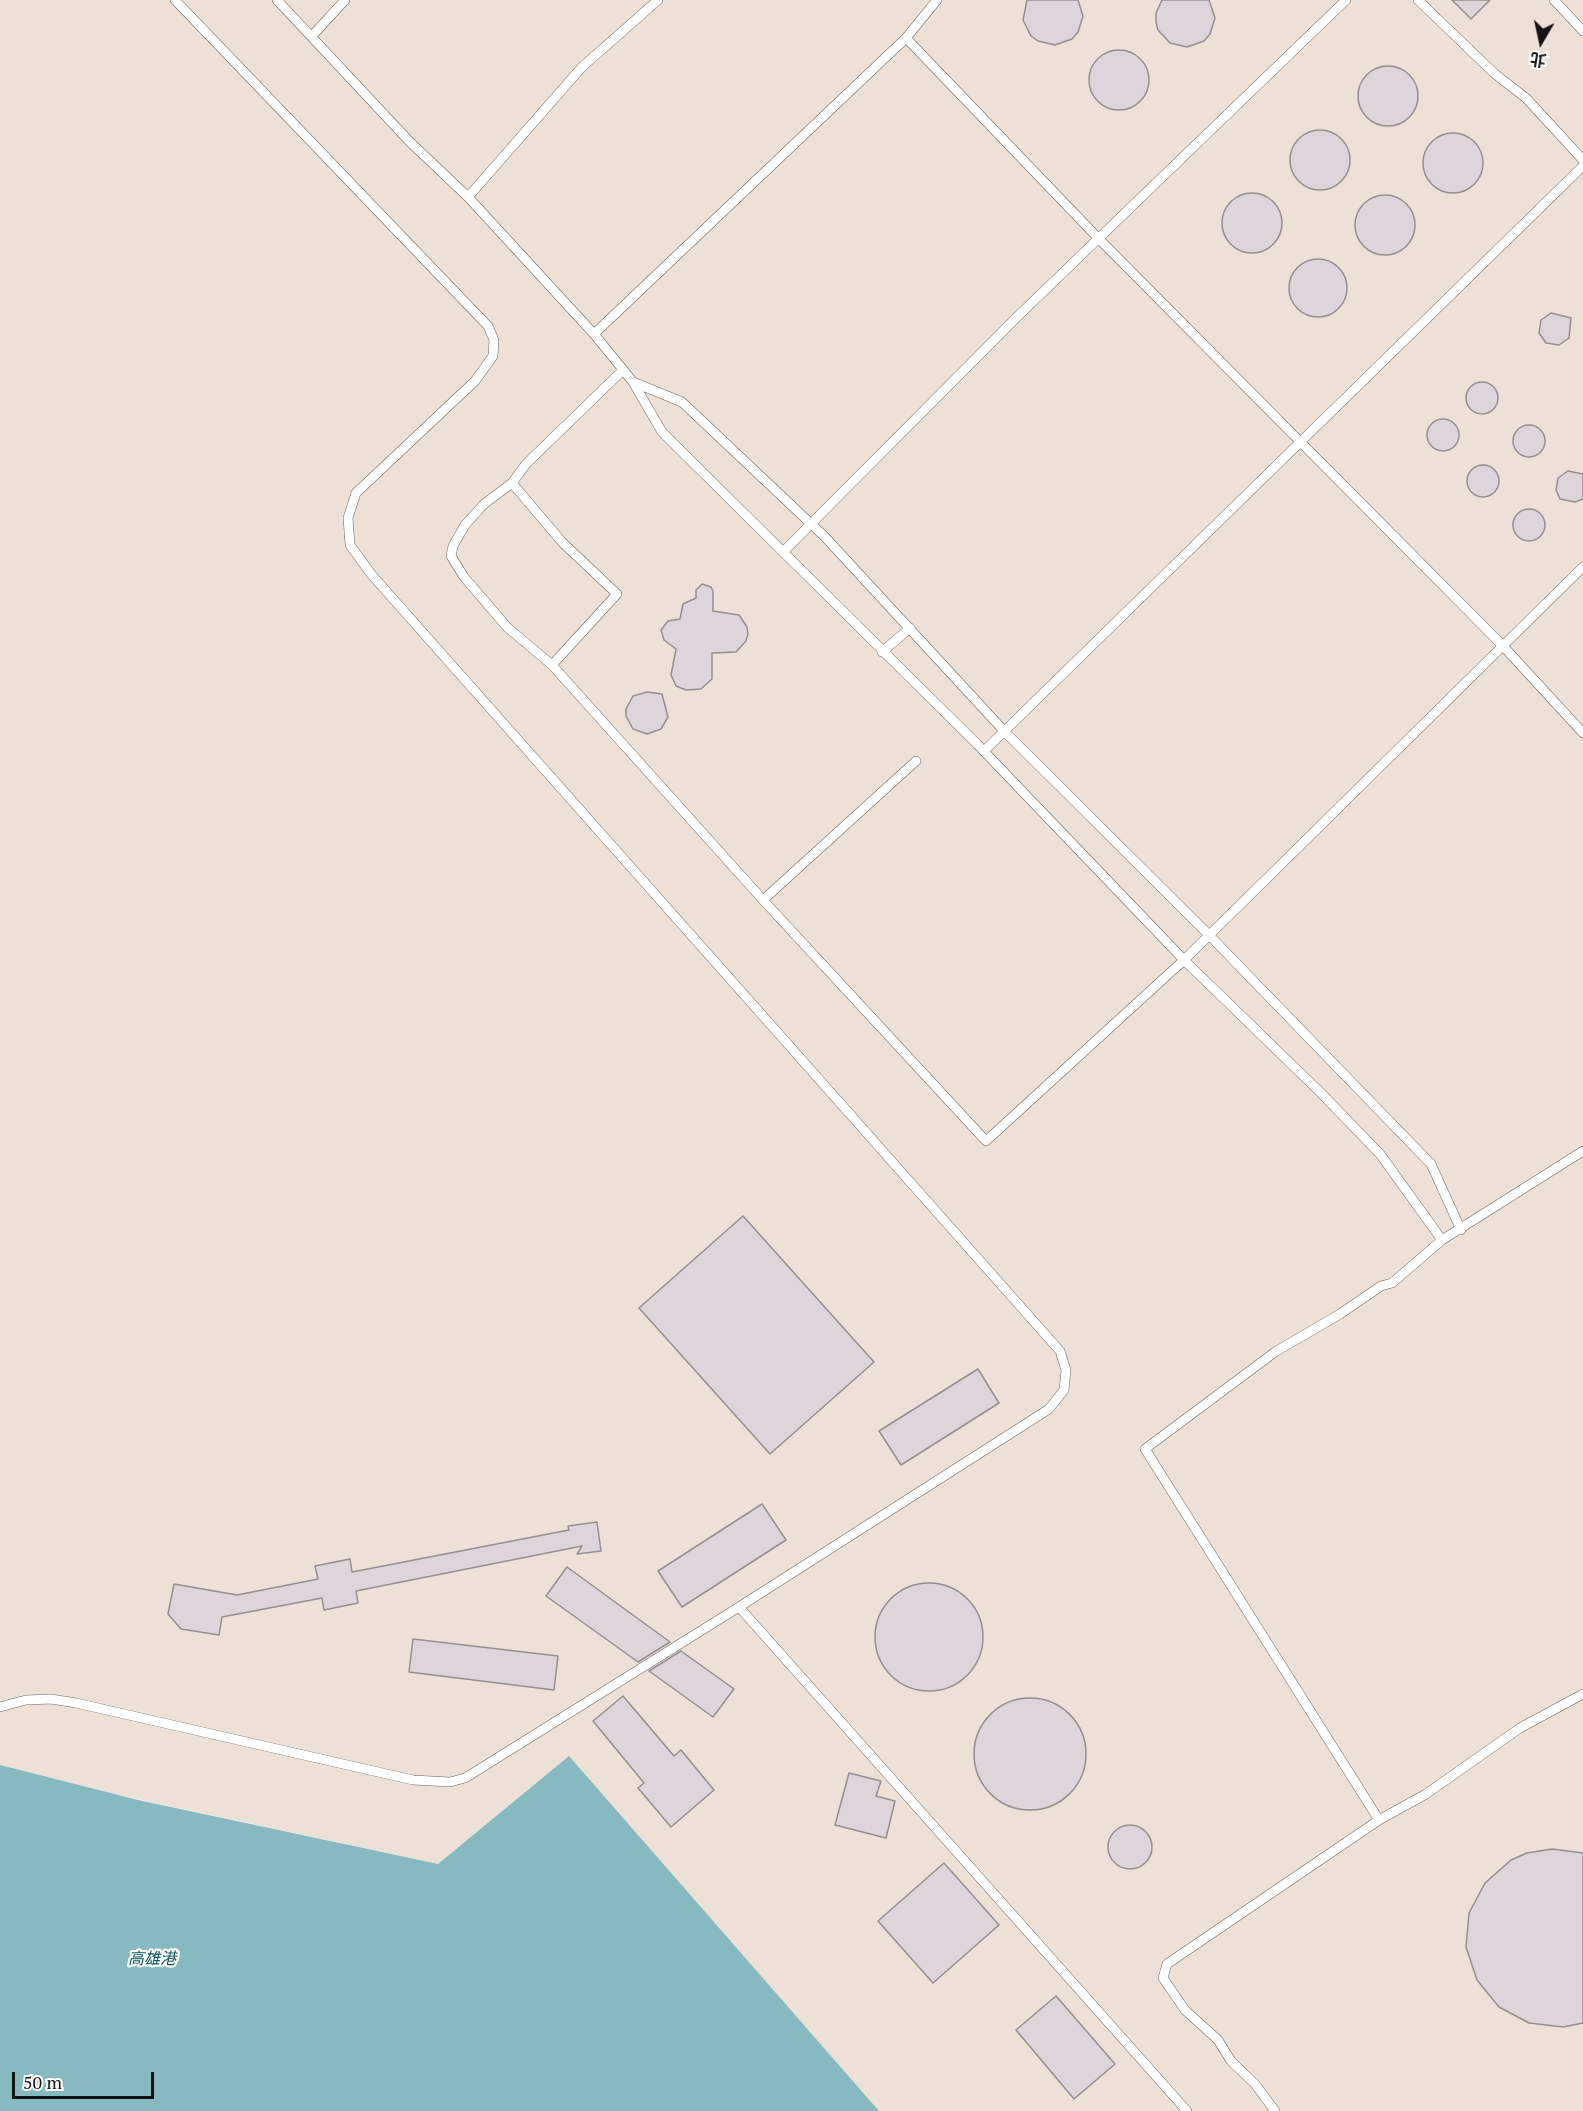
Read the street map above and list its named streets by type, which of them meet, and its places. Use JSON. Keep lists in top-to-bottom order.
{
  "water": ["高雄港"],
  "scale_bar": "50 m",
  "north": "bottom"
}
